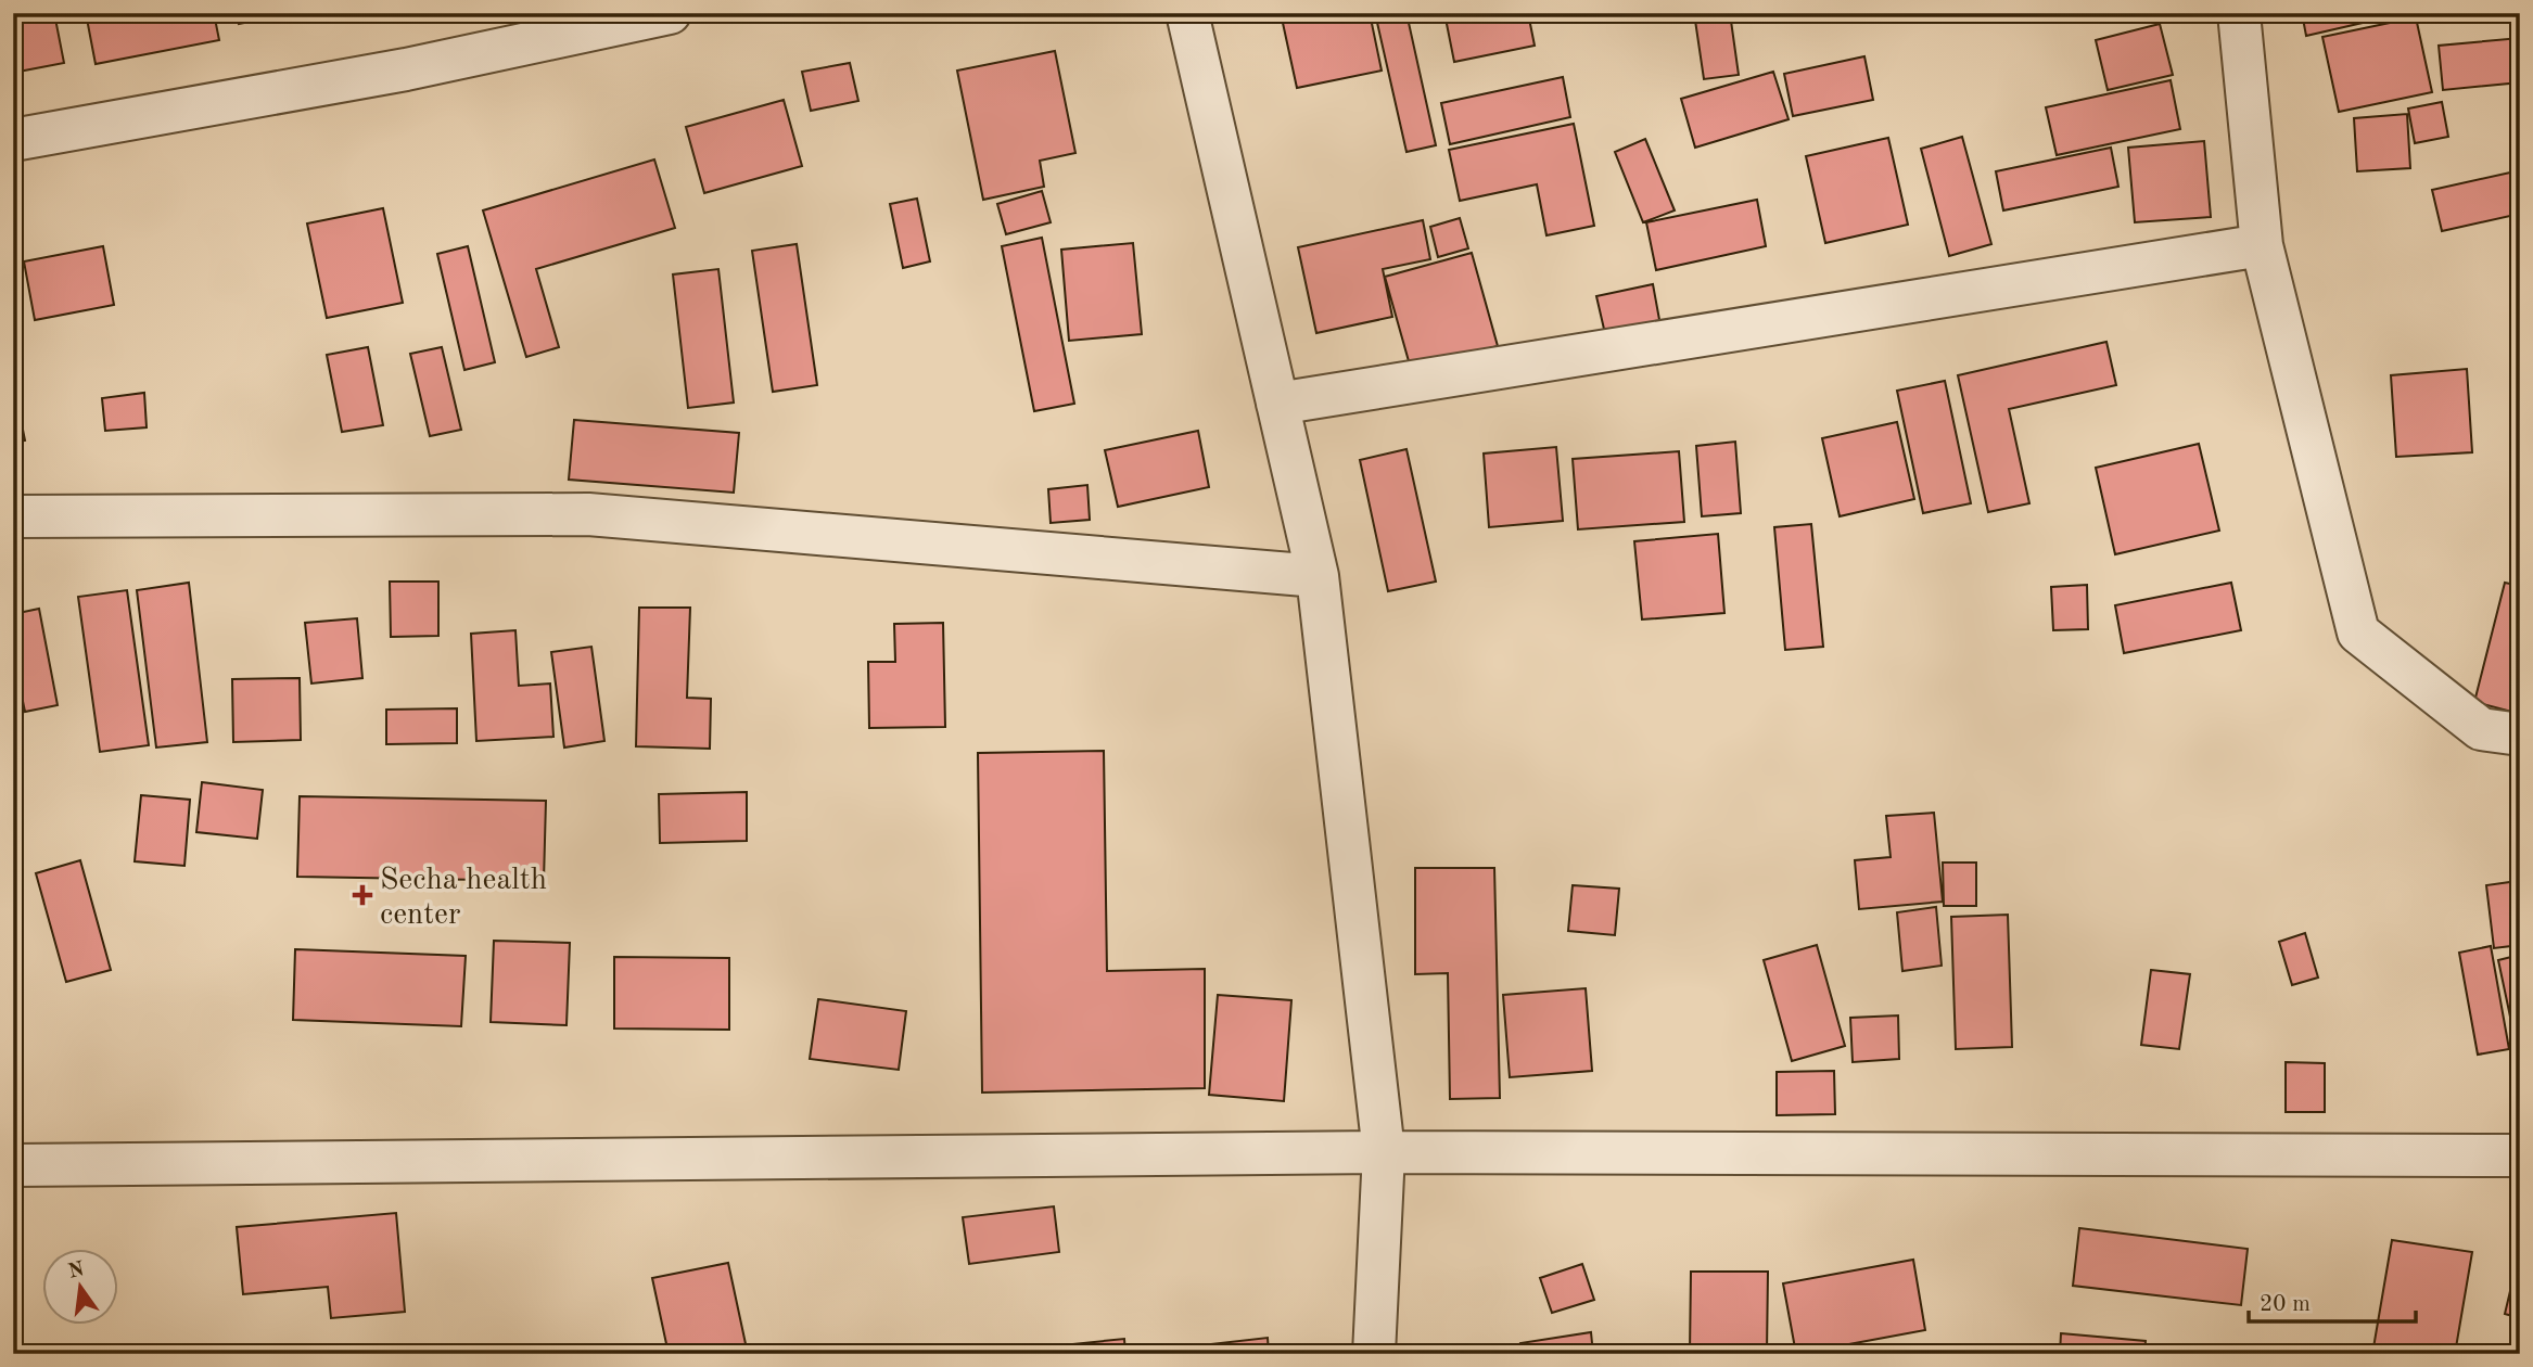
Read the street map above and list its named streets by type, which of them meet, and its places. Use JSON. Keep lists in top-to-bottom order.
{
  "places": {
    "health": ["Secha health center"]
  },
  "scale_bar": "20 m",
  "north": "top"
}
